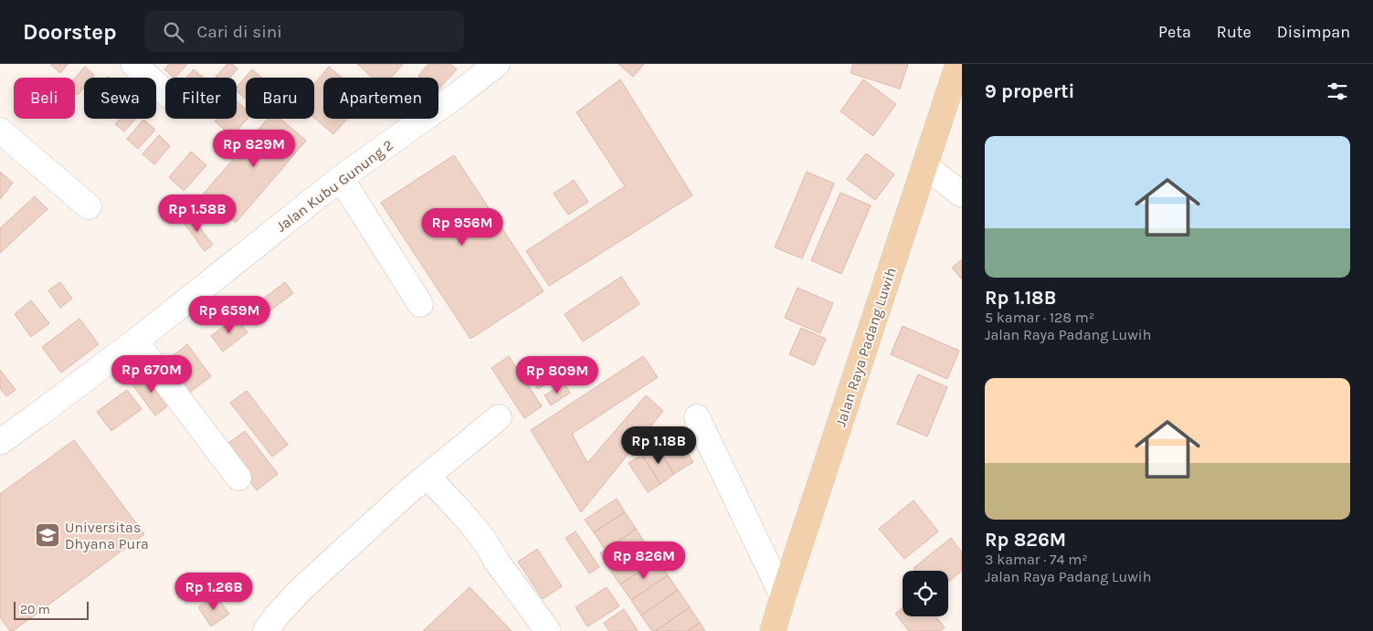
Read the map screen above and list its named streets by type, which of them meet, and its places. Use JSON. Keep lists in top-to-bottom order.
{
  "streets": {
    "main road": ["Jalan Raya Padang Luwih"],
    "street": ["Jalan Kubu Gunung 2"]
  },
  "places": {
    "school or university": ["Universitas Dhyana Pura"]
  },
  "scale_bar": "20 m",
  "page": {
    "header": "Doorstep",
    "search": "Cari di sini",
    "nav": ["Peta", "Rute", "Disimpan"],
    "heading": "9 properti",
    "chip": [
      "Beli",
      "Sewa",
      "Filter",
      "Baru",
      "Apartemen"
    ],
    "list": [
      {
        "name": "Rp 1.18B",
        "note": "5 kamar · 128 m² · Jalan Raya Padang Luwih"
      },
      {
        "name": "Rp 826M",
        "note": "3 kamar · 74 m² · Jalan Raya Padang Luwih"
      }
    ],
    "price": [
      "Rp 829M",
      "Rp 1.58B",
      "Rp 956M",
      "Rp 659M",
      "Rp 670M",
      "Rp 809M",
      "Rp 1.18B",
      "Rp 826M",
      "Rp 1.26B"
    ],
    "scale": "20 m"
  }
}
